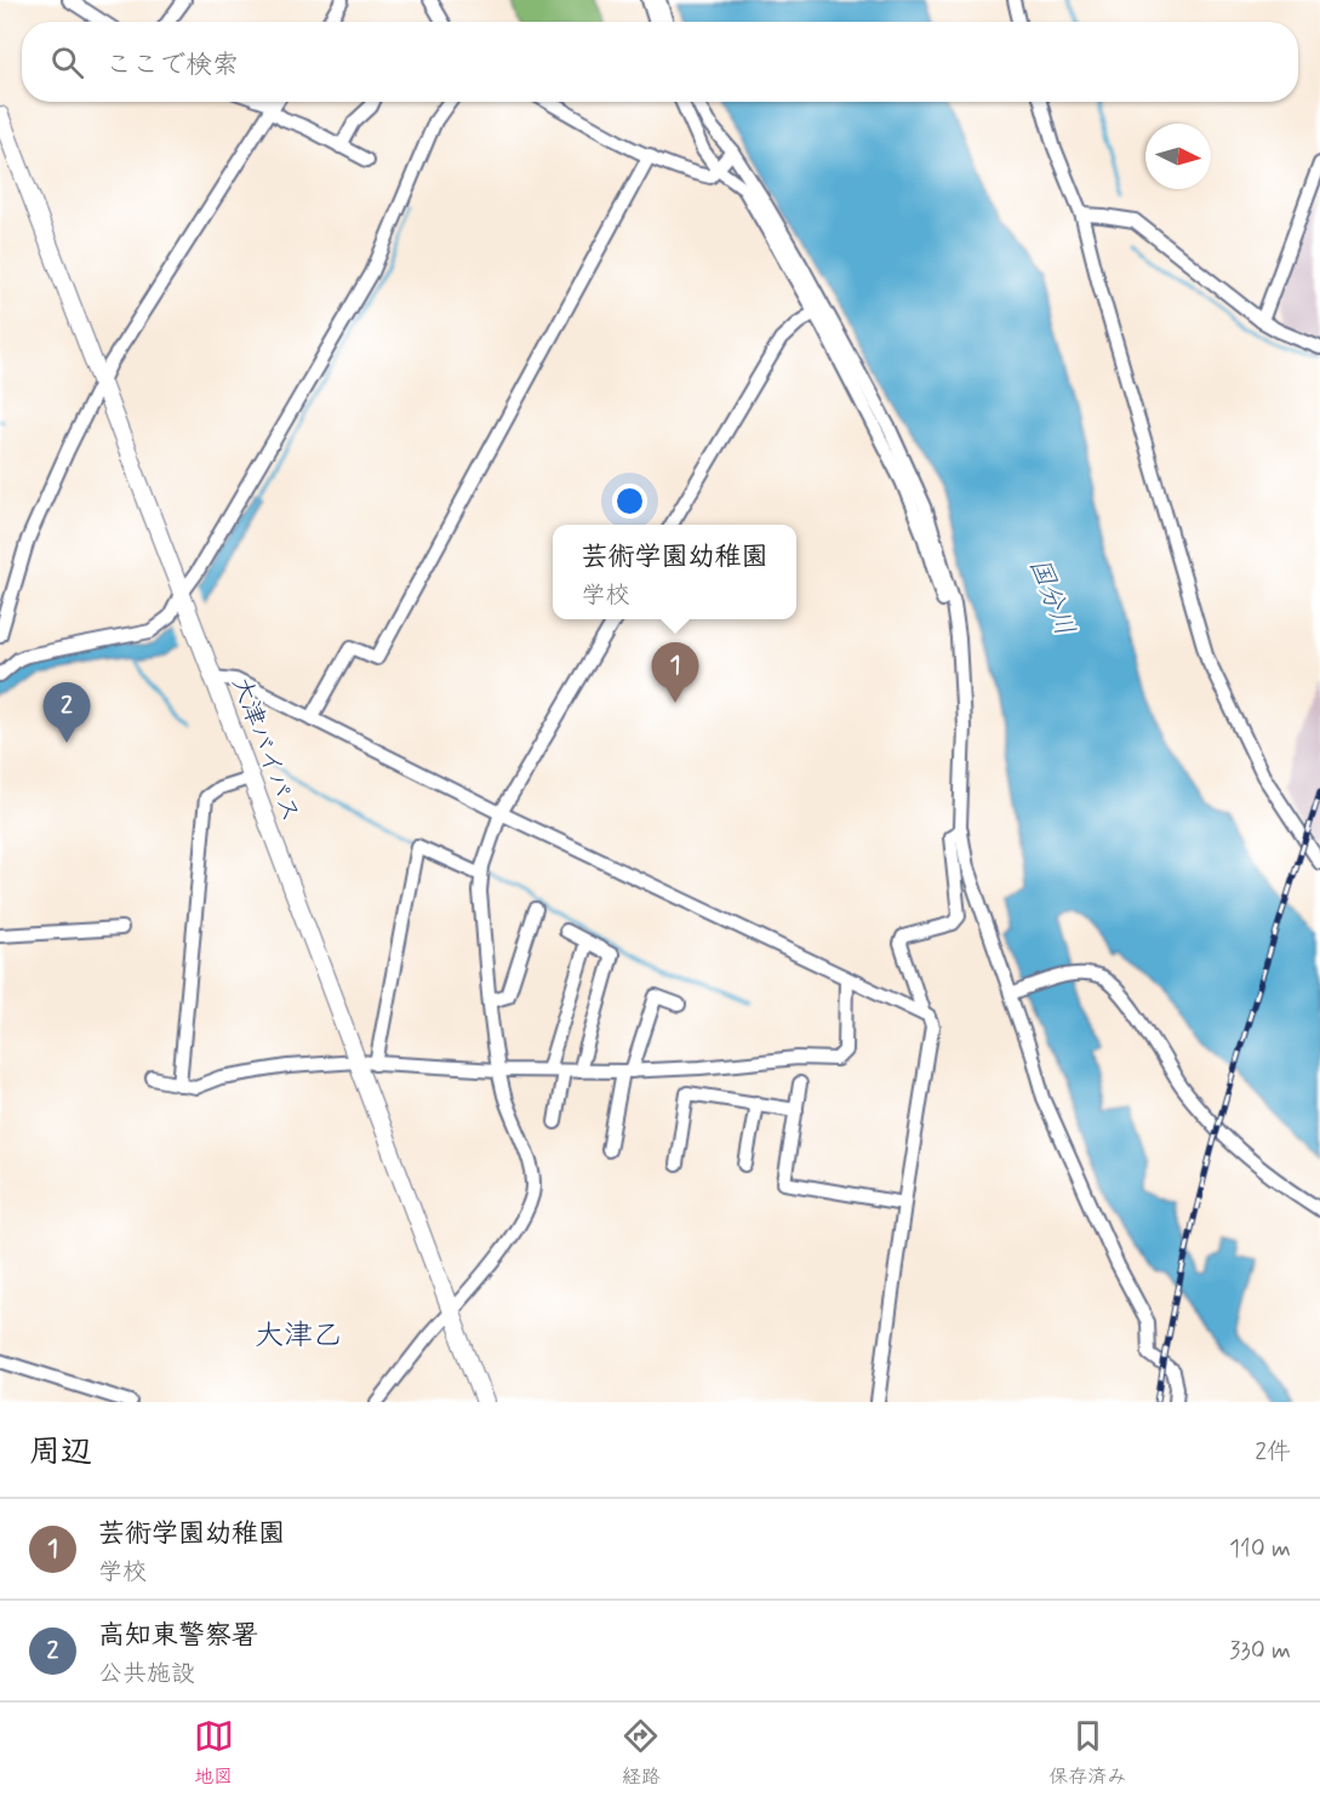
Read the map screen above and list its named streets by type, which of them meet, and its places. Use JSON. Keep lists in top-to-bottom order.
{
  "streets": {
    "main road": ["大津バイパス"]
  },
  "districts": ["大津乙"],
  "water": ["国分川"],
  "north": "right",
  "page": {
    "search": "ここで検索",
    "popup": ["芸術学園幼稚園", "学校"],
    "pins": ["1", "2"],
    "heading": ["周辺", "2件"],
    "list": [
      {
        "mark": "1",
        "name": "芸術学園幼稚園",
        "note": "学校",
        "value": "110 m"
      },
      {
        "mark": "2",
        "name": "高知東警察署",
        "note": "公共施設",
        "value": "330 m"
      }
    ],
    "nav": ["地図", "経路", "保存済み"]
  }
}
